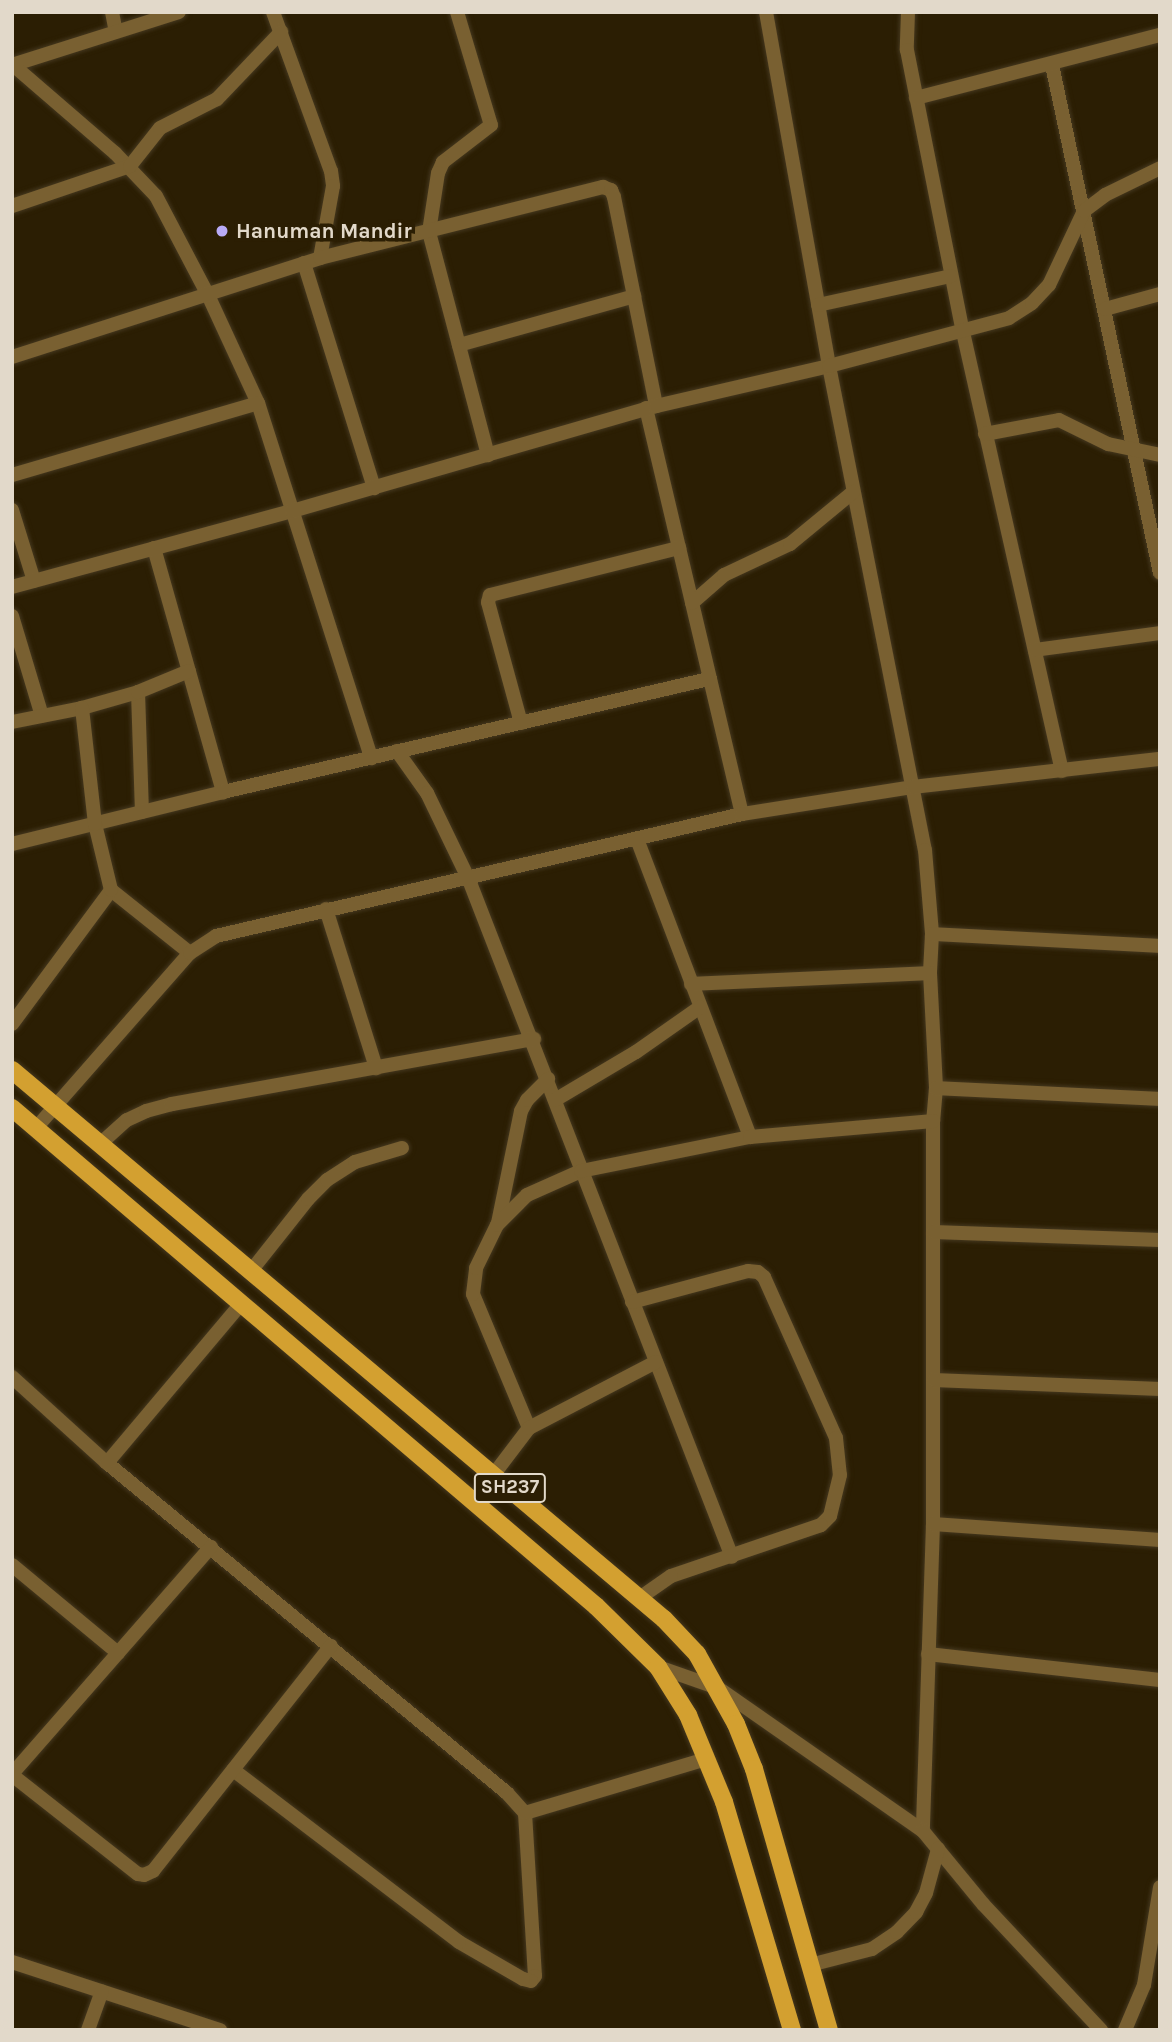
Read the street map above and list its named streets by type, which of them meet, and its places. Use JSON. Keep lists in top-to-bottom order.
{
  "streets": {
    "main road": ["SH237"]
  },
  "places": ["Hanuman Mandir"]
}
